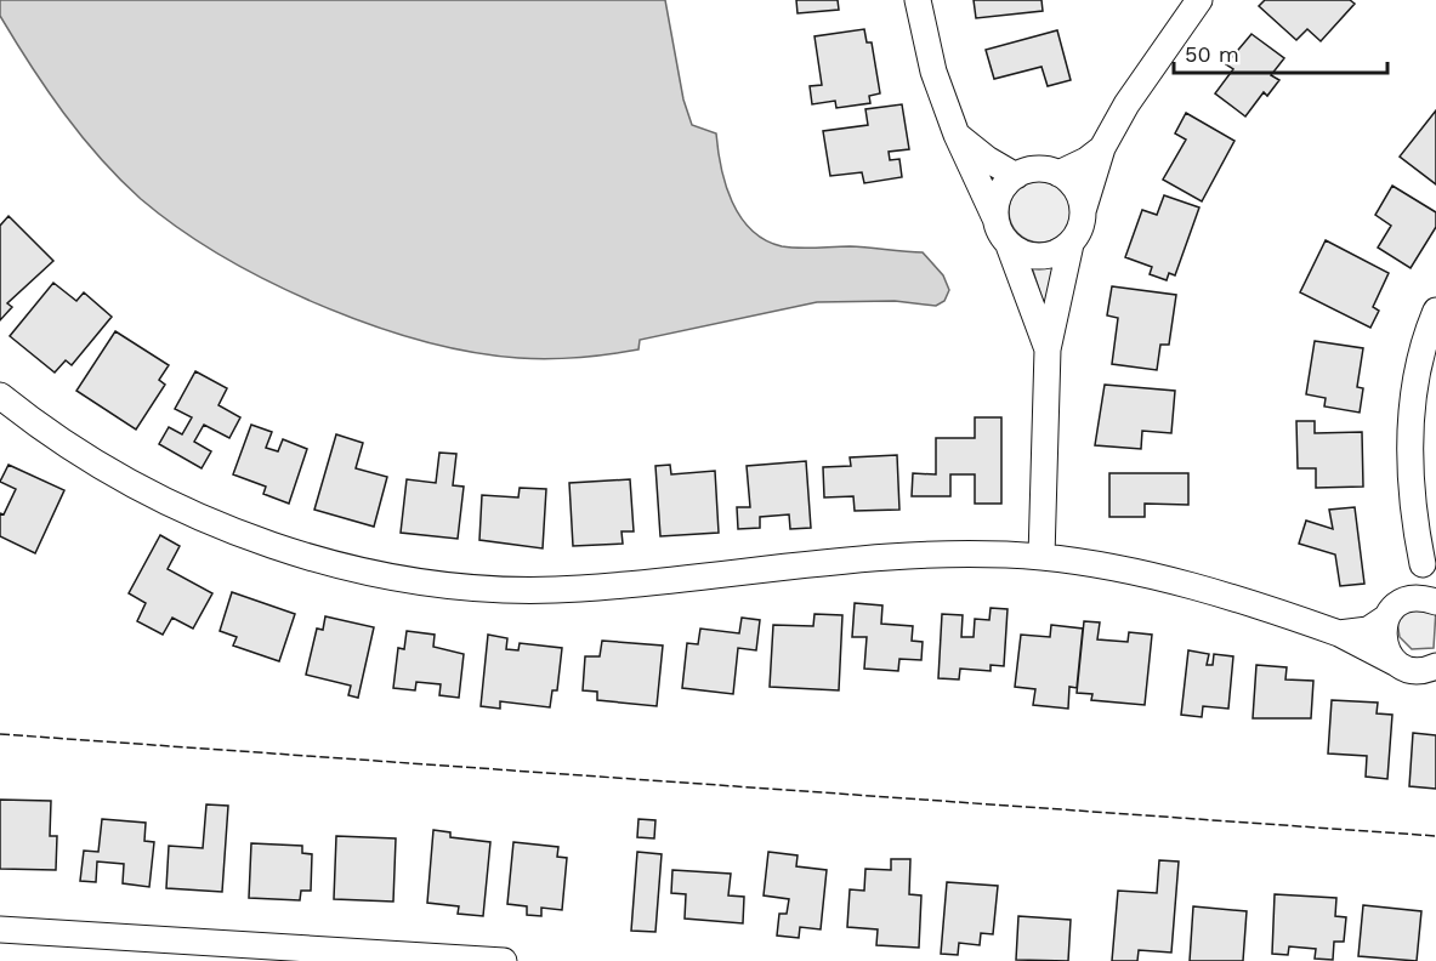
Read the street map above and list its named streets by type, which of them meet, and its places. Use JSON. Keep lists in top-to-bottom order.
{
  "scale_bar": "50 m"
}
